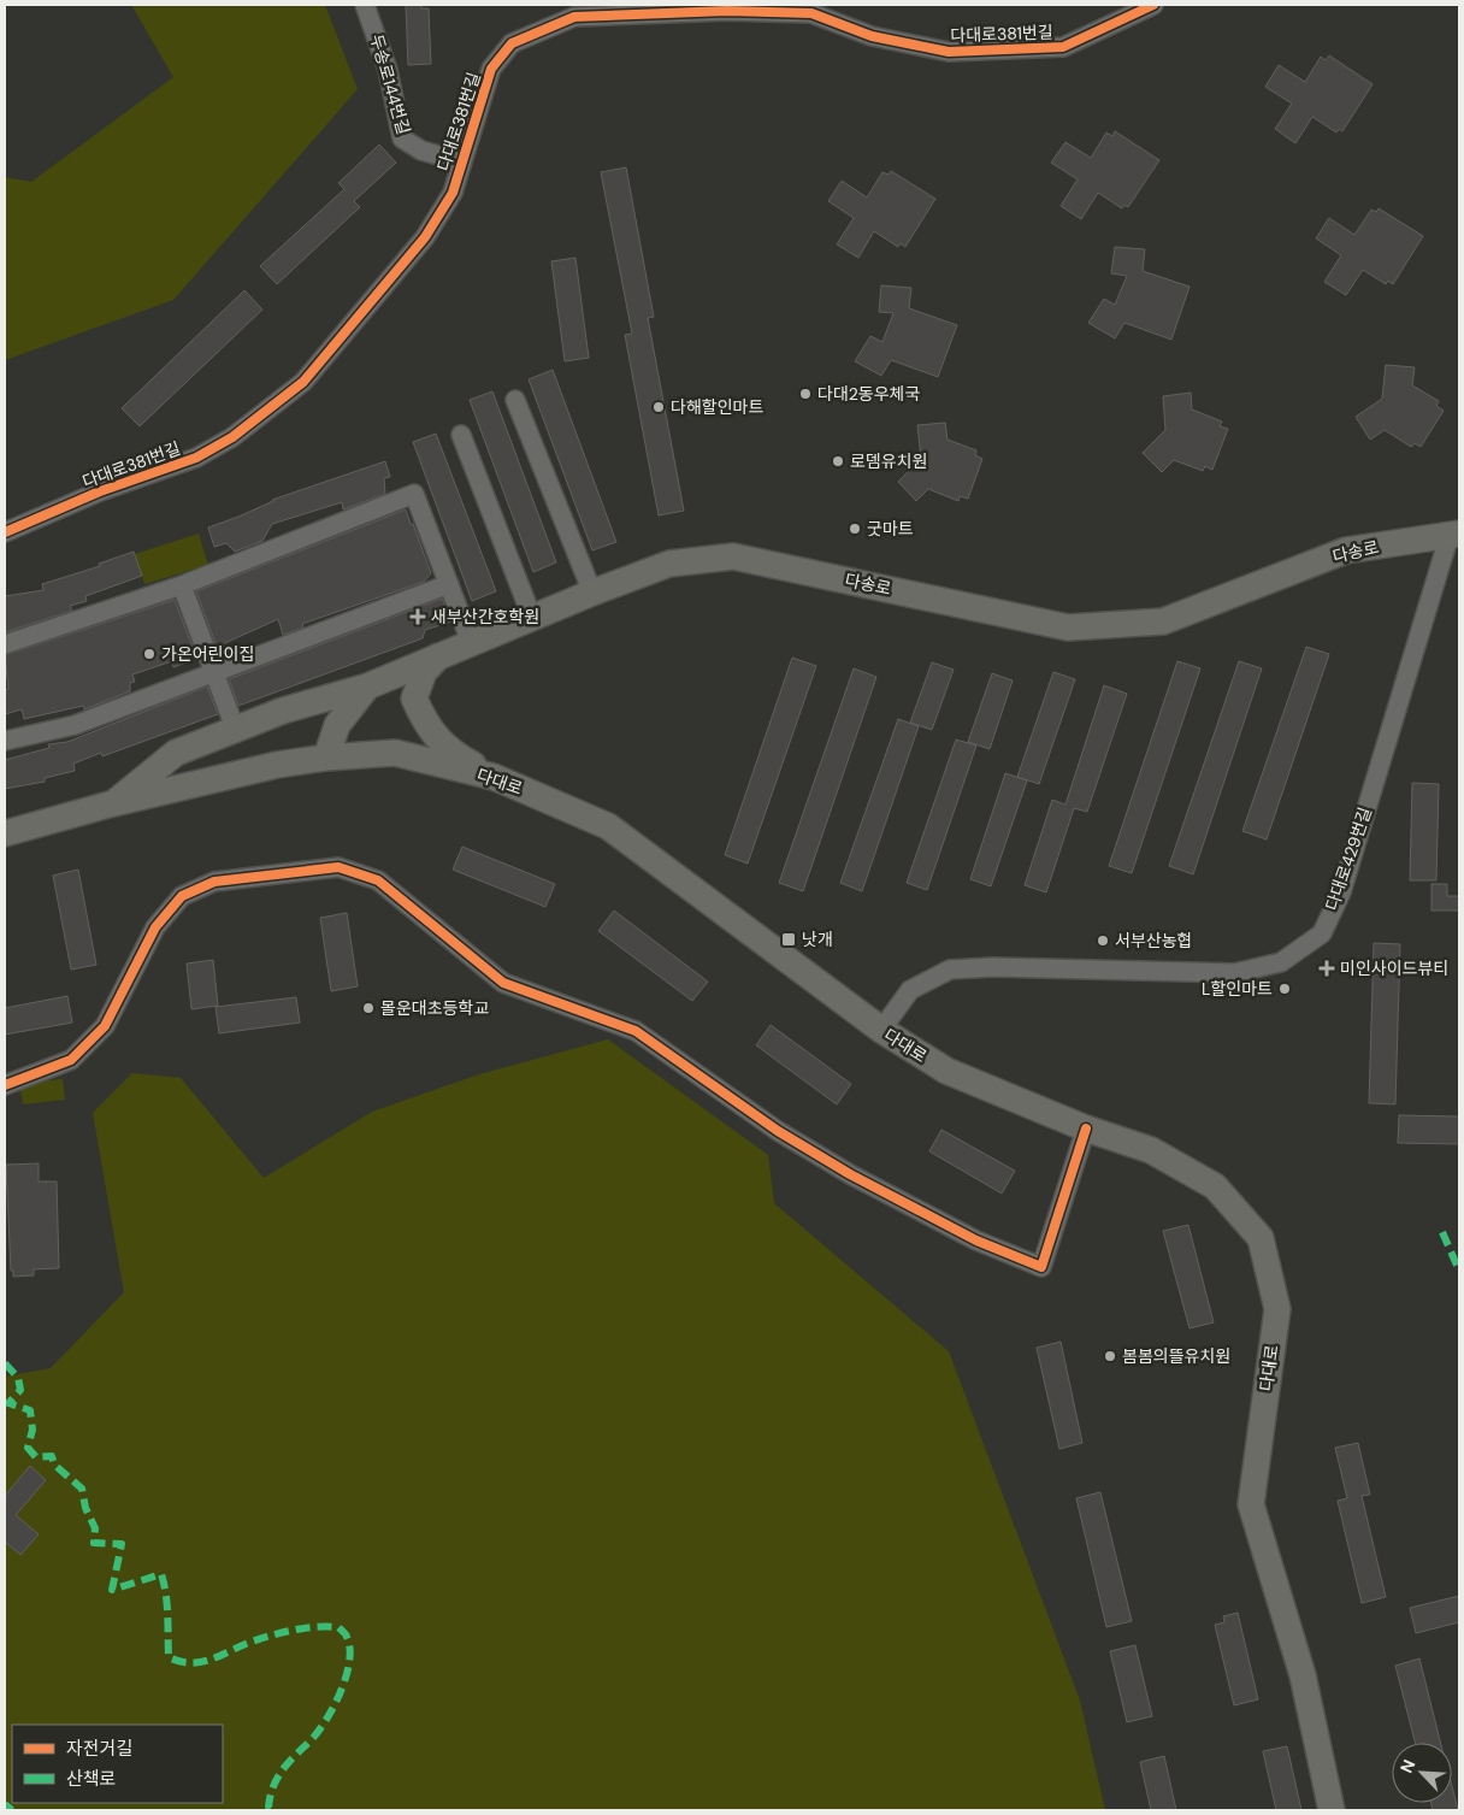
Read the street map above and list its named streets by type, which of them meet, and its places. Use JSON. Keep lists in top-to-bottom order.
{
  "streets": {
    "main road": ["다송로", "다대로"],
    "street": ["다대로381번길", "두송로144번길", "다대로429번길"]
  },
  "crossings": [
    ["다대로381번길", "두송로144번길"],
    ["다송로", "다대로"],
    ["다송로", "다대로429번길"],
    ["다대로", "다대로429번길"]
  ],
  "places": {
    "other": [
      "다대2동우체국",
      "다해할인마트",
      "로뎀유치원",
      "굿마트",
      "가온어린이집",
      "서부산농협",
      "L할인마트",
      "몰운대초등학교",
      "봄봄의뜰유치원"
    ],
    "health": ["새부산간호학원", "미인사이드뷰티"],
    "transit": ["낫개"]
  },
  "legend": ["자전거길", "산책로"],
  "north": "top left"
}
